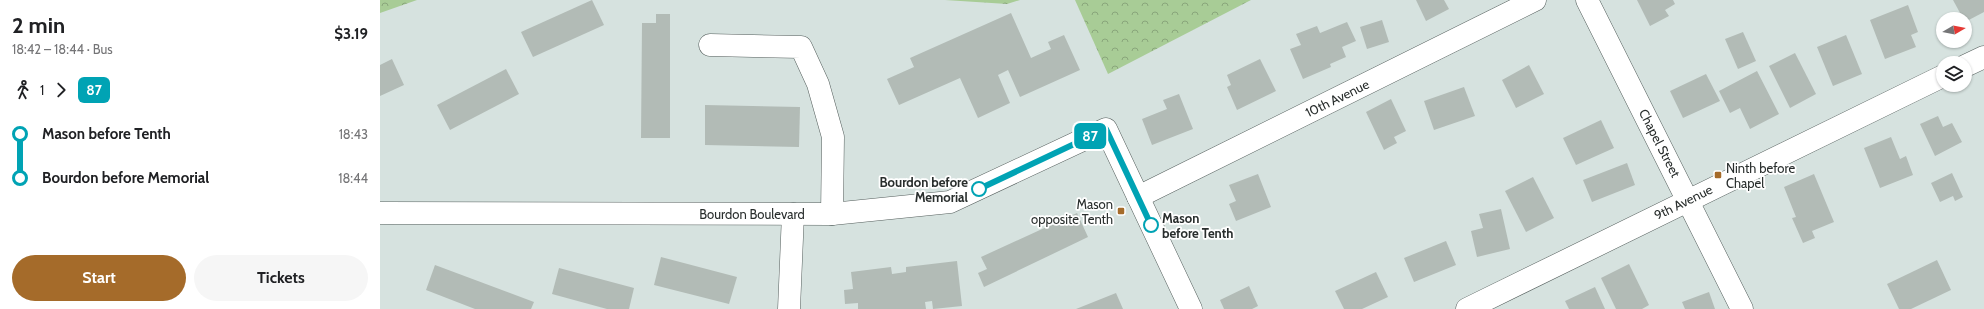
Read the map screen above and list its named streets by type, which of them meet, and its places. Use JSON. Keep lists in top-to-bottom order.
{
  "streets": {
    "street": [
      "10th Avenue",
      "Chapel Street",
      "9th Avenue",
      "Bourdon Boulevard"
    ]
  },
  "crossings": [
    ["10th Avenue", "Bourdon Boulevard"],
    ["Chapel Street", "9th Avenue"]
  ],
  "places": {
    "transit": ["Ninth before Chapel", "Mason opposite Tenth"],
    "other": ["Bourdon before Memorial", "Mason before Tenth"]
  },
  "lines": ["bus line 87"],
  "north": "right",
  "page": {
    "heading": ["2 min", "18:42 – 18:44 · Bus", "$3.19"],
    "on_map": "87",
    "legs": ["1", "87"],
    "list": [
      {
        "name": "Mason before Tenth",
        "value": "18:43"
      },
      {
        "name": "Bourdon before Memorial",
        "value": "18:44"
      }
    ],
    "buttons": ["Start", "Tickets"]
  }
}
